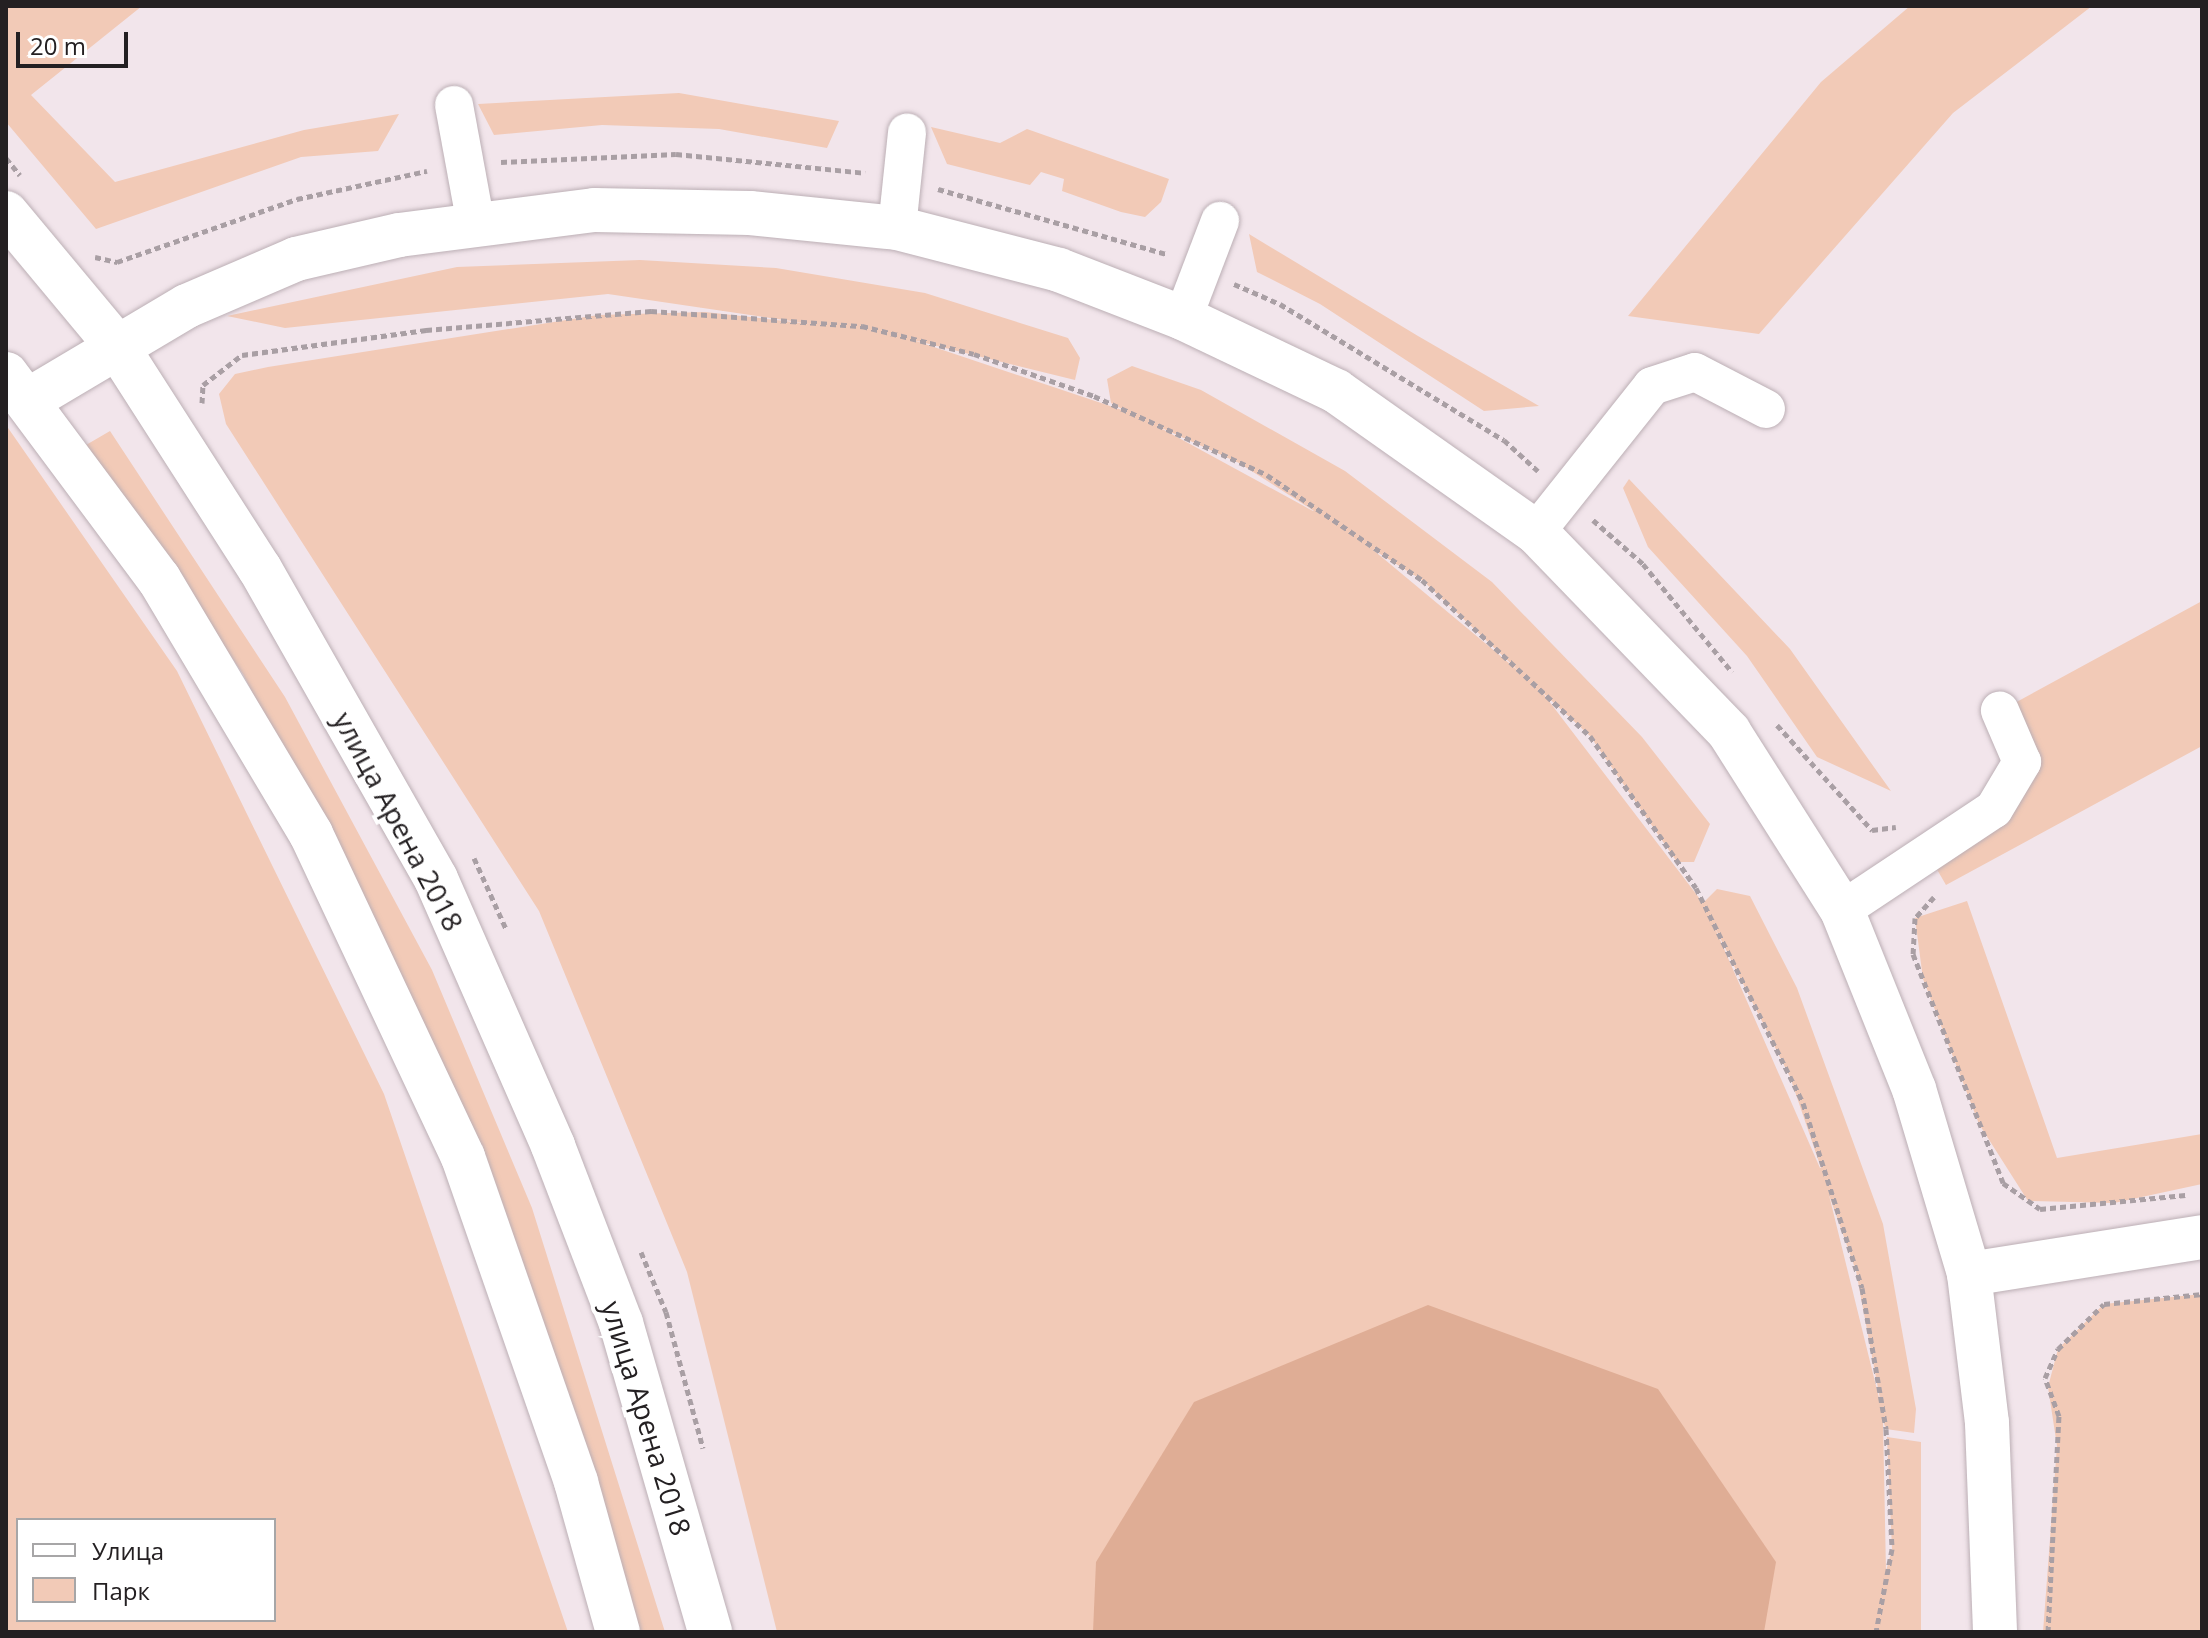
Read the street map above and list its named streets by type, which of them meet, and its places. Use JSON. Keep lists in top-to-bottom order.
{
  "streets": {
    "main road": ["улица Арена 2018"]
  },
  "legend": ["Улица", "Парк"],
  "scale_bar": "20 m"
}
